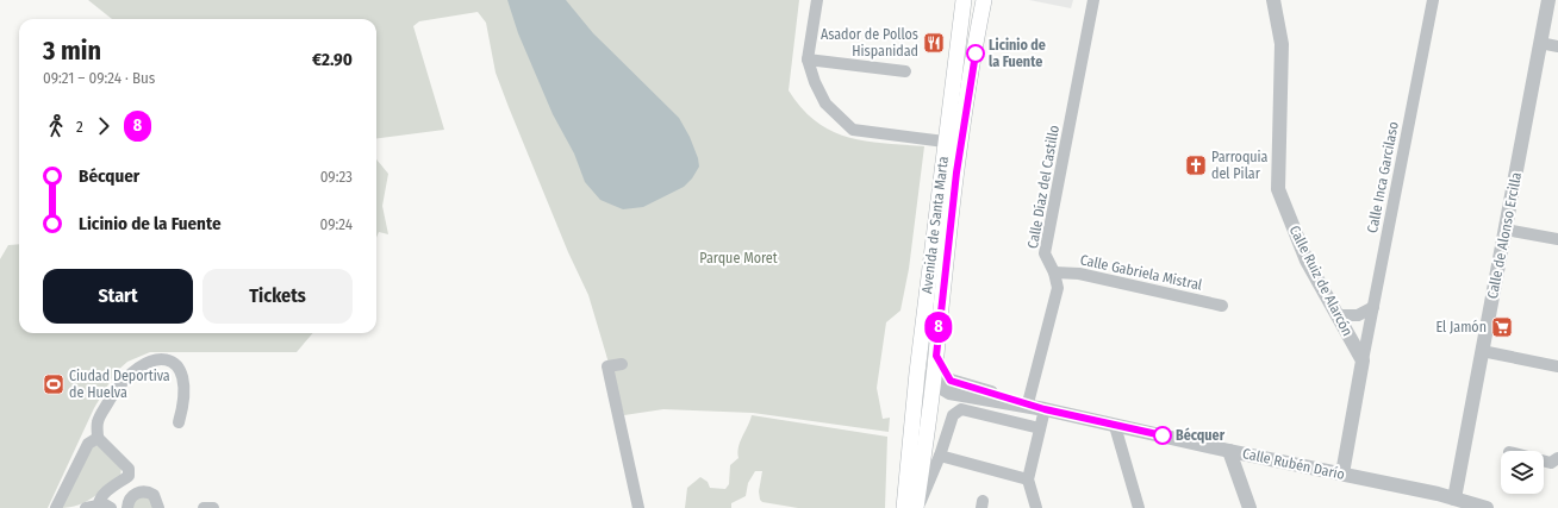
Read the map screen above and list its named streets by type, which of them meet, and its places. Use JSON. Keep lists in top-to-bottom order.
{
  "streets": {
    "main road": ["Avenida de Santa Marta"],
    "street": [
      "Calle Inca Garcilaso",
      "Calle Díaz del Castillo",
      "Calle de Alonso Ercilla",
      "Calle Gabriela Mistral",
      "Calle Ruiz de Alarcón",
      "Calle Rubén Darío"
    ]
  },
  "crossings": [
    ["Calle Inca Garcilaso", "Calle Ruiz de Alarcón"],
    ["Calle Díaz del Castillo", "Calle Gabriela Mistral"],
    ["Calle Díaz del Castillo", "Calle Rubén Darío"],
    ["Avenida de Santa Marta", "Calle Rubén Darío"],
    ["Calle de Alonso Ercilla", "Calle Rubén Darío"]
  ],
  "parks": ["Parque Moret"],
  "places": {
    "restaurant": ["Asador de Pollos Hispanidad"],
    "other": ["Licinio de la Fuente", "Bécquer"],
    "church": ["Parroquia del Pilar"],
    "supermarket": ["El Jamón"],
    "sports": ["Ciudad Deportiva de Huelva"]
  },
  "lines": ["bus line 8"],
  "page": {
    "on_map": "8",
    "heading": ["3 min", "09:21 – 09:24 · Bus", "€2.90"],
    "legs": ["2", "8"],
    "list": [
      {
        "name": "Bécquer",
        "value": "09:23"
      },
      {
        "name": "Licinio de la Fuente",
        "value": "09:24"
      }
    ],
    "buttons": ["Start", "Tickets"]
  }
}
